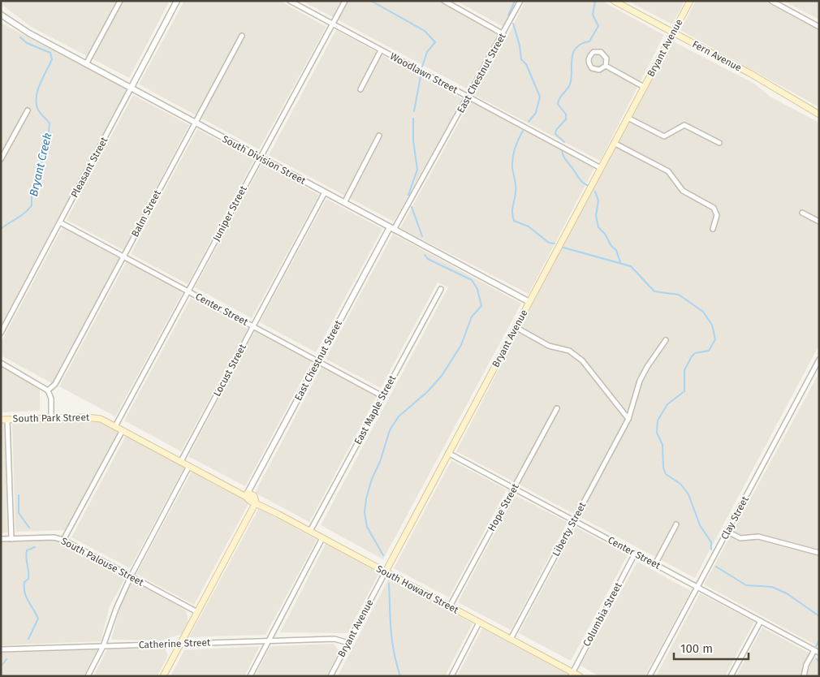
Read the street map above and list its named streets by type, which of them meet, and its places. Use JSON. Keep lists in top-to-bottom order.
{
  "streets": {
    "main road": [
      "Bryant Avenue",
      "Fern Avenue",
      "South Park Street",
      "South Howard Street"
    ],
    "street": [
      "Woodlawn Street",
      "East Chestnut Street",
      "South Division Street",
      "Pleasant Street",
      "Balm Street",
      "Juniper Street",
      "Center Street",
      "Locust Street",
      "East Maple Street",
      "Hope Street",
      "Clay Street",
      "Liberty Street",
      "South Palouse Street",
      "Columbia Street",
      "Catherine Street"
    ]
  },
  "crossings": [
    ["Bryant Avenue", "Fern Avenue"],
    ["Bryant Avenue", "Woodlawn Street"],
    ["Bryant Avenue", "South Division Street"],
    ["Bryant Avenue", "Center Street"],
    ["Bryant Avenue", "South Howard Street"],
    ["Bryant Avenue", "Catherine Street"],
    ["Woodlawn Street", "East Chestnut Street"],
    ["Woodlawn Street", "Juniper Street"],
    ["East Chestnut Street", "South Division Street"],
    ["East Chestnut Street", "Center Street"],
    ["South Division Street", "Pleasant Street"],
    ["South Division Street", "Balm Street"],
    ["South Division Street", "Juniper Street"],
    ["South Division Street", "Locust Street"],
    ["Pleasant Street", "Center Street"],
    ["Balm Street", "Center Street"],
    ["Juniper Street", "Center Street"],
    ["Juniper Street", "South Park Street"],
    ["Center Street", "Locust Street"],
    ["Center Street", "East Maple Street"],
    ["Center Street", "Hope Street"],
    ["Center Street", "Clay Street"],
    ["Center Street", "Liberty Street"],
    ["Center Street", "Columbia Street"],
    ["East Maple Street", "South Howard Street"],
    ["Hope Street", "South Howard Street"],
    ["Liberty Street", "South Howard Street"],
    ["South Howard Street", "Columbia Street"]
  ],
  "water": ["Bryant Creek"],
  "scale_bar": "100 m"
}
